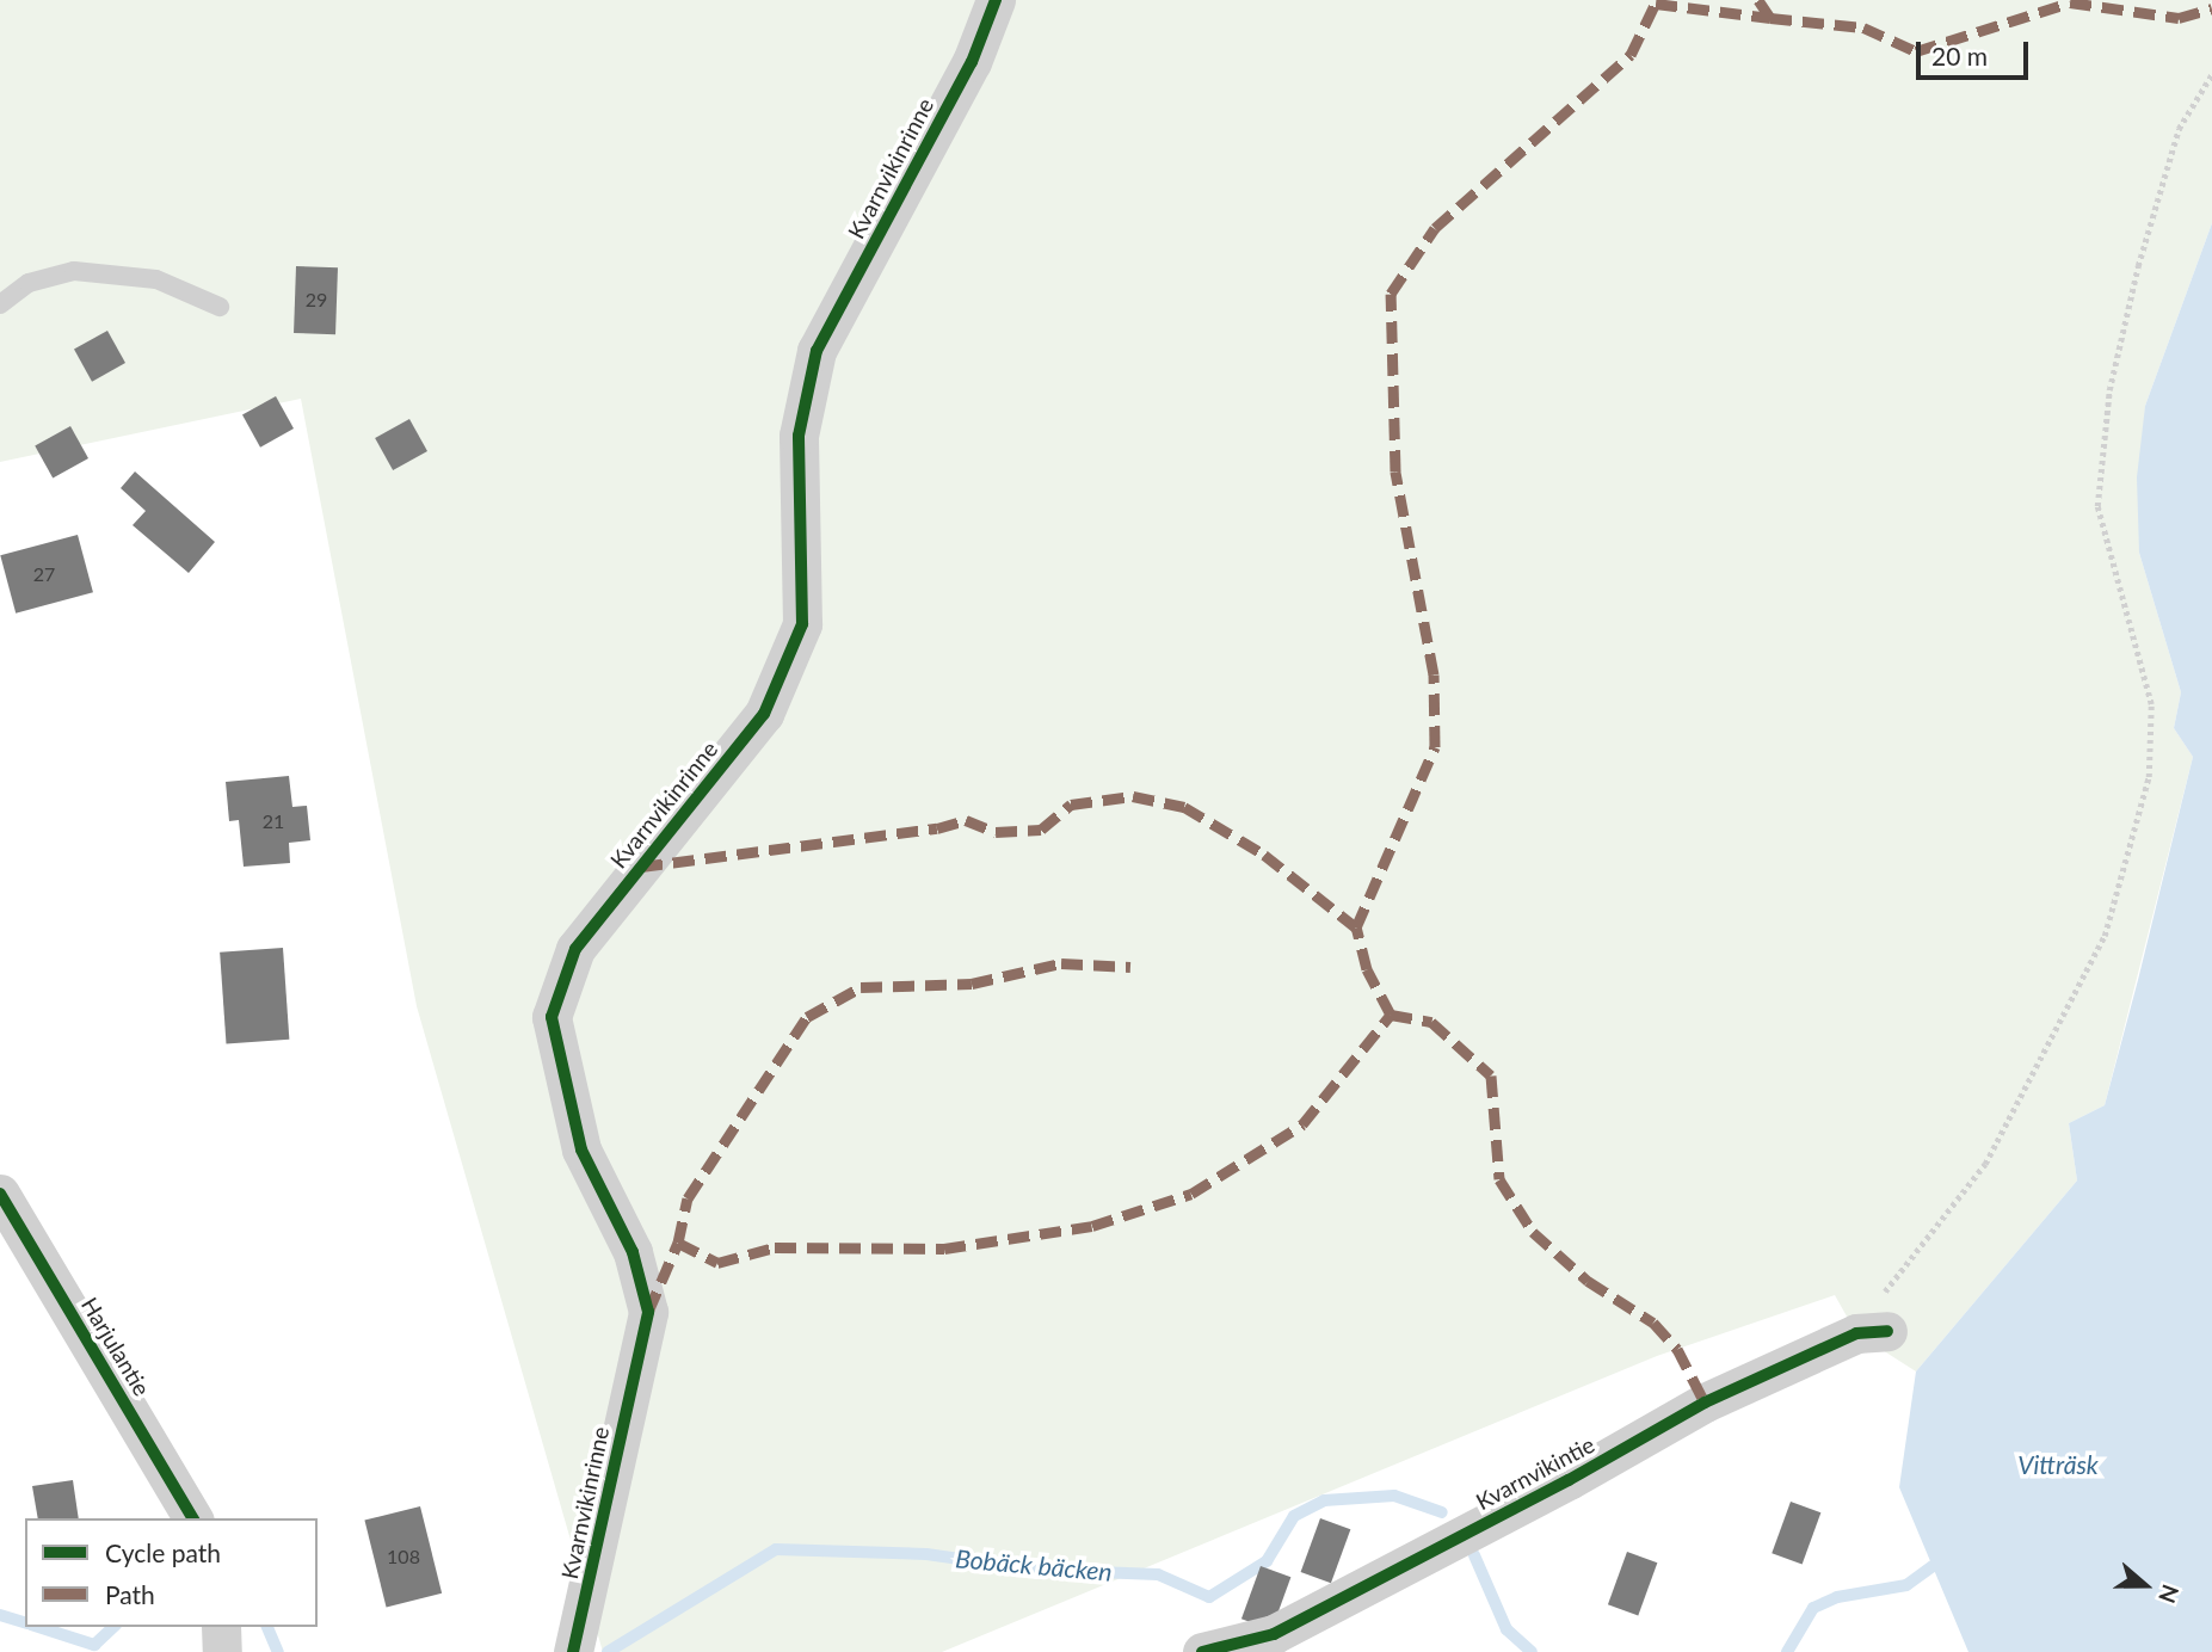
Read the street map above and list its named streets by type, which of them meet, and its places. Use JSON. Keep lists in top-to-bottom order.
{
  "streets": {
    "street": ["Kvarnvikinrinne", "Harjulantie", "Kvarnvikintie"]
  },
  "water": ["Vitträsk", "Bobäck bäcken"],
  "house_numbers": [
    "29",
    "27",
    "21",
    "108"
  ],
  "legend": ["Cycle path", "Path"],
  "scale_bar": "20 m",
  "north": "right"
}
